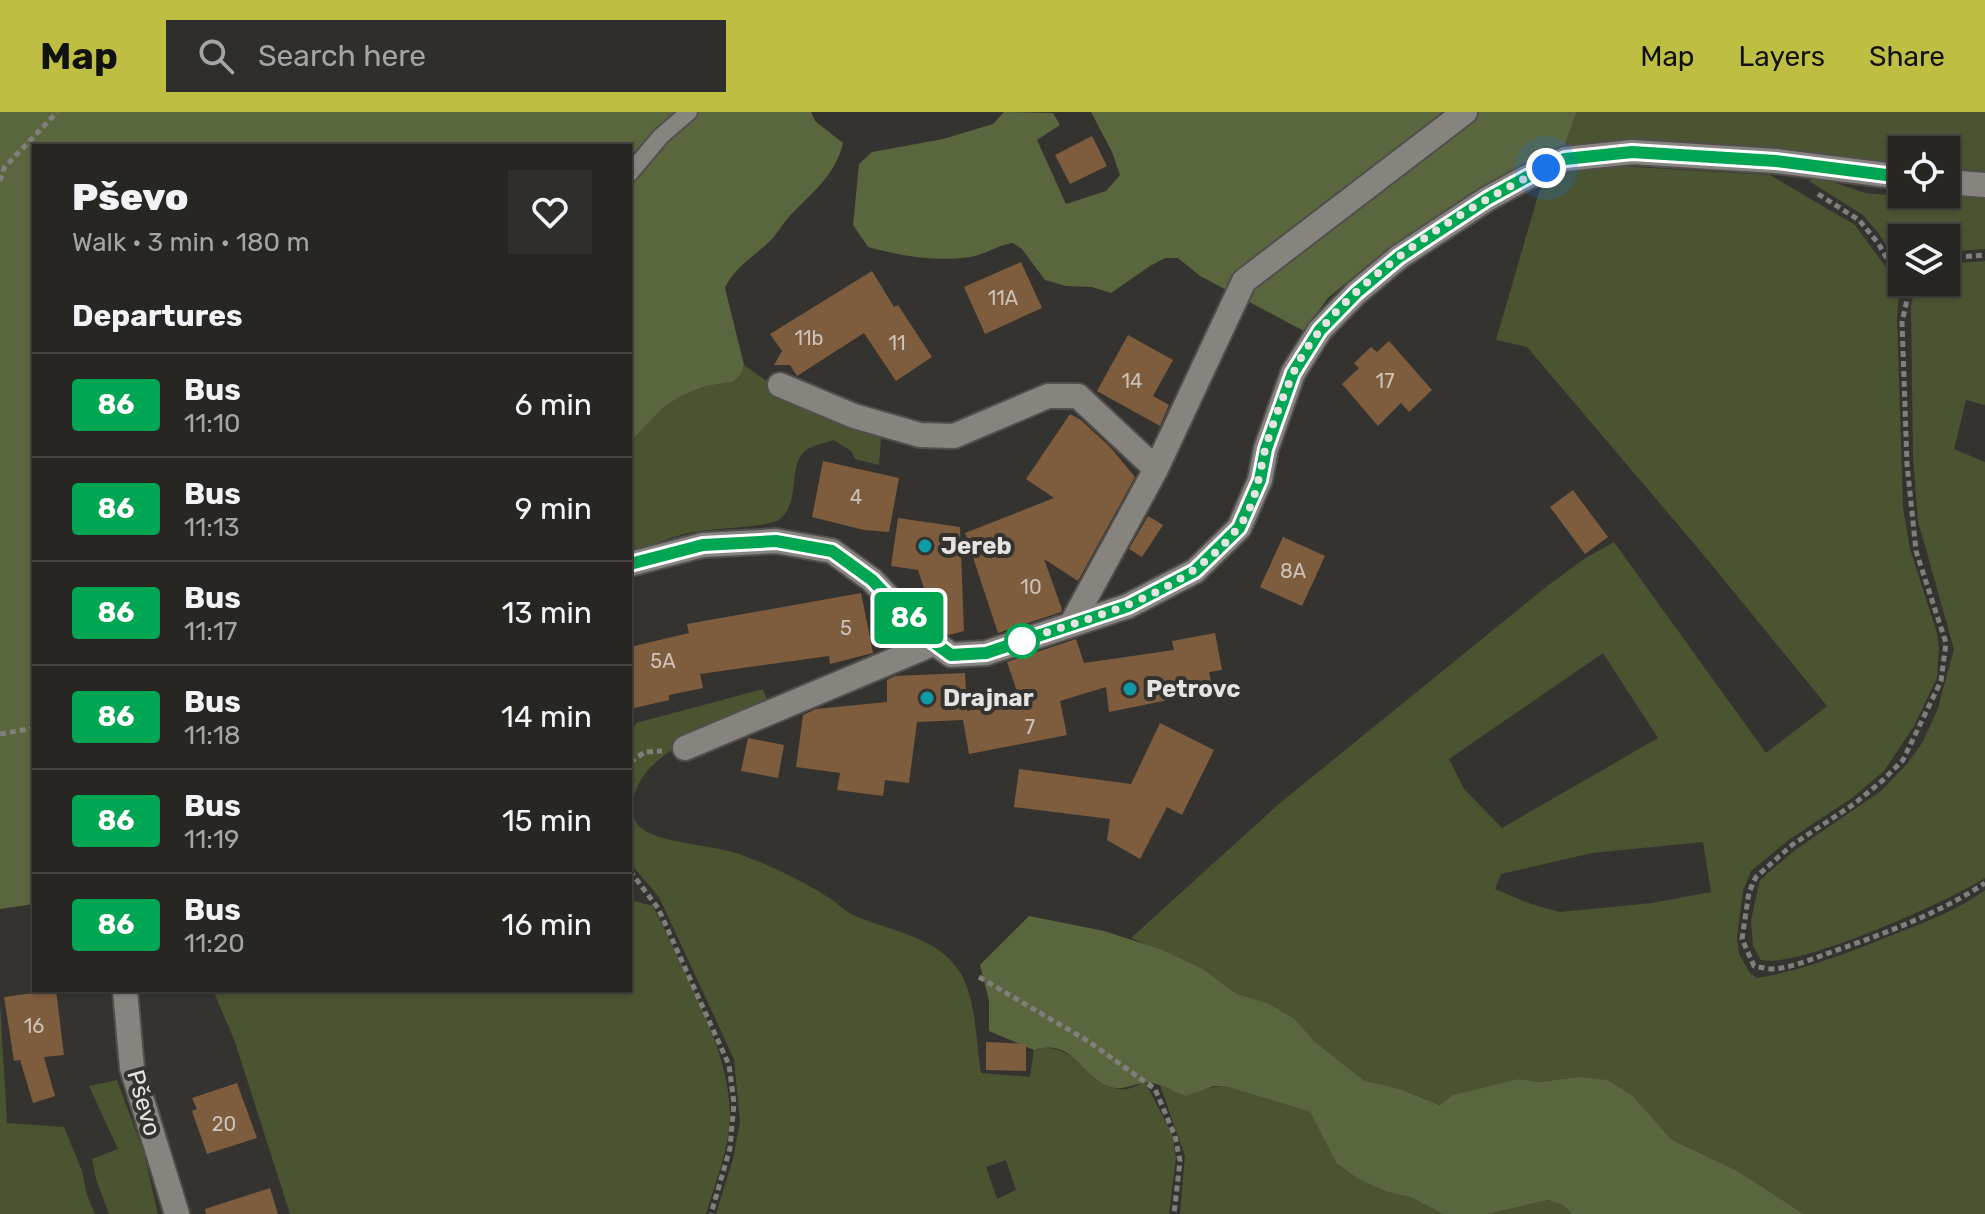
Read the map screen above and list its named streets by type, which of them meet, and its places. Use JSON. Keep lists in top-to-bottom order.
{
  "streets": {
    "street": ["Pševo"]
  },
  "places": ["Jereb", "Petrovc", "Drajnar"],
  "lines": ["bus line 86"],
  "house_numbers": [
    "11A",
    "11b",
    "11",
    "14",
    "17",
    "4",
    "8A",
    "10",
    "5",
    "5A",
    "7",
    "16",
    "20"
  ],
  "page": {
    "header": "Map",
    "search": "Search here",
    "nav": ["Map", "Layers", "Share"],
    "on_map": "86",
    "heading": [
      ["Pševo", "Walk · 3 min · 180 m"],
      "Departures"
    ],
    "list": [
      {
        "mark": "86",
        "name": "Bus",
        "note": "11:10",
        "value": "6 min"
      },
      {
        "mark": "86",
        "name": "Bus",
        "note": "11:13",
        "value": "9 min"
      },
      {
        "mark": "86",
        "name": "Bus",
        "note": "11:17",
        "value": "13 min"
      },
      {
        "mark": "86",
        "name": "Bus",
        "note": "11:18",
        "value": "14 min"
      },
      {
        "mark": "86",
        "name": "Bus",
        "note": "11:19",
        "value": "15 min"
      },
      {
        "mark": "86",
        "name": "Bus",
        "note": "11:20",
        "value": "16 min"
      }
    ]
  }
}
